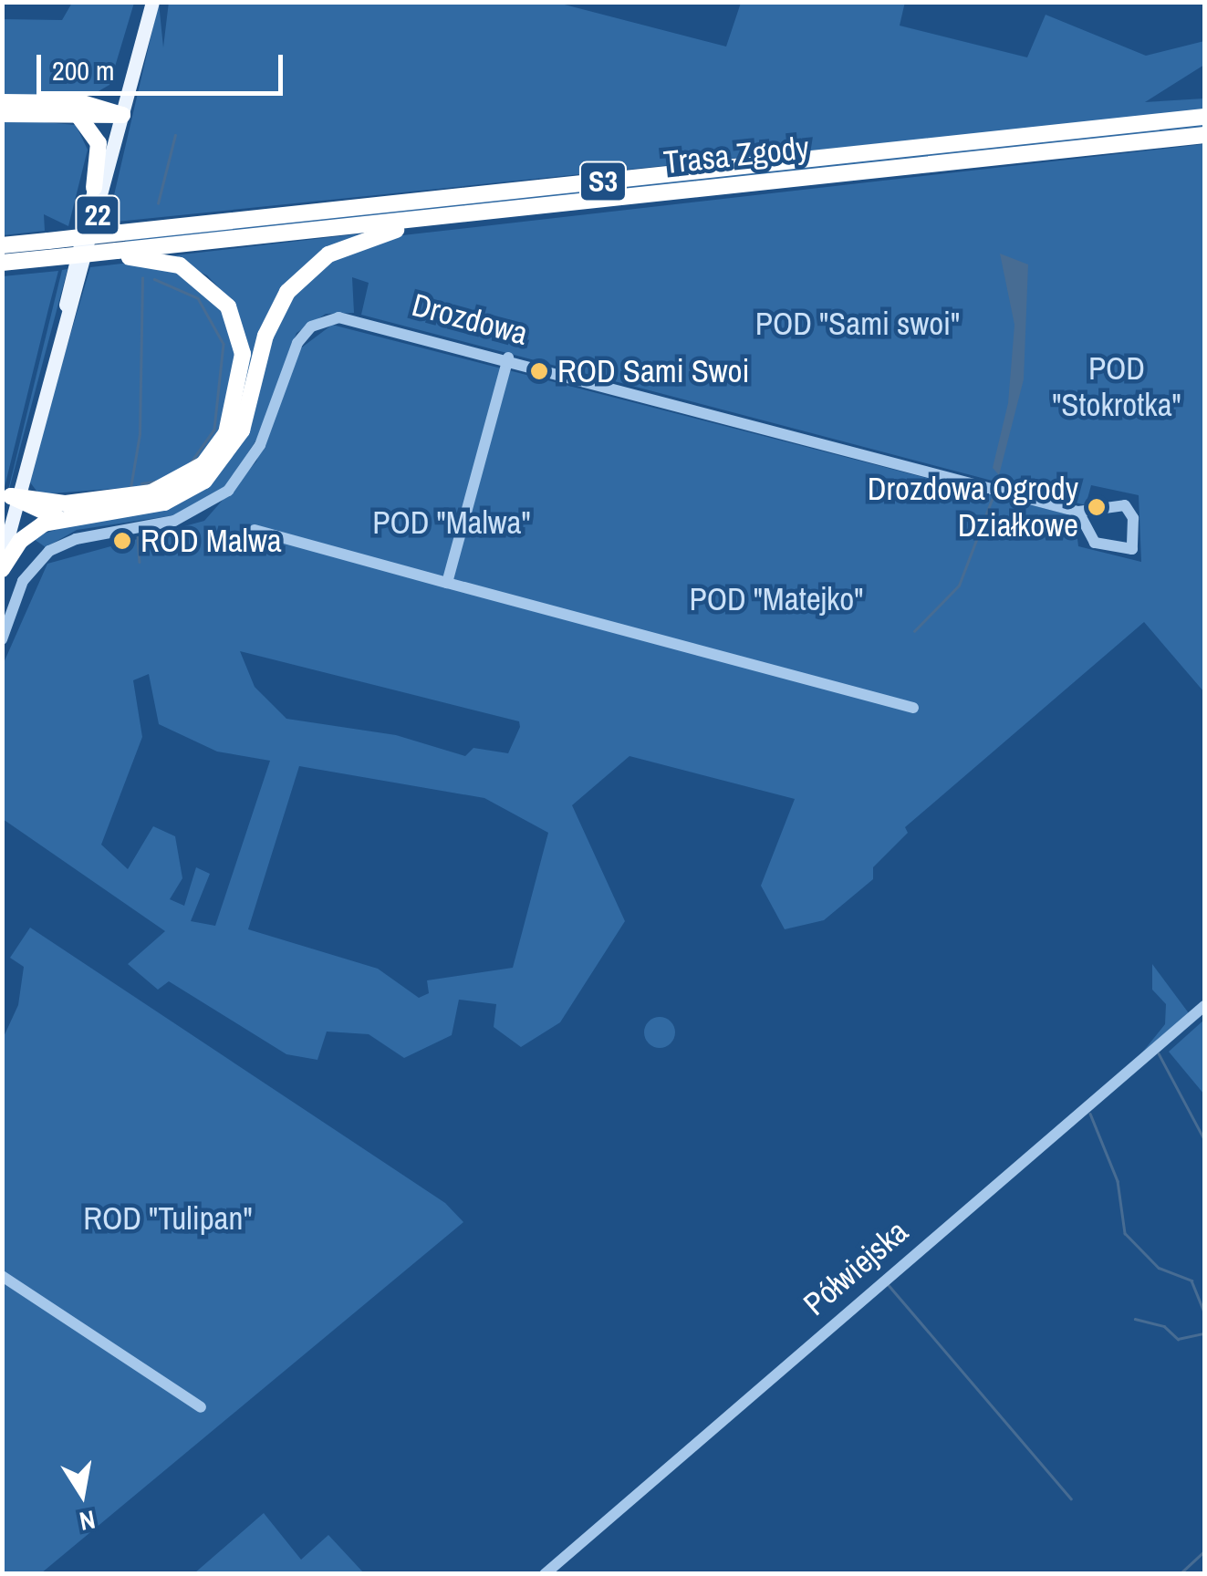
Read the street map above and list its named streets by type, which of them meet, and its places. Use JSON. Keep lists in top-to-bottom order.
{
  "streets": {
    "highway": ["Trasa Zgody", "S3"],
    "main road": ["22"],
    "street": ["Drozdowa", "Półwiejska"]
  },
  "parks": [
    "POD \"Sami swoi\"",
    "POD \"Stokrotka\"",
    "POD \"Malwa\"",
    "POD \"Matejko\"",
    "ROD \"Tulipan\""
  ],
  "places": ["ROD Sami Swoi", "Drozdowa Ogrody Działkowe", "ROD Malwa"],
  "scale_bar": "200 m",
  "north": "bottom"
}
